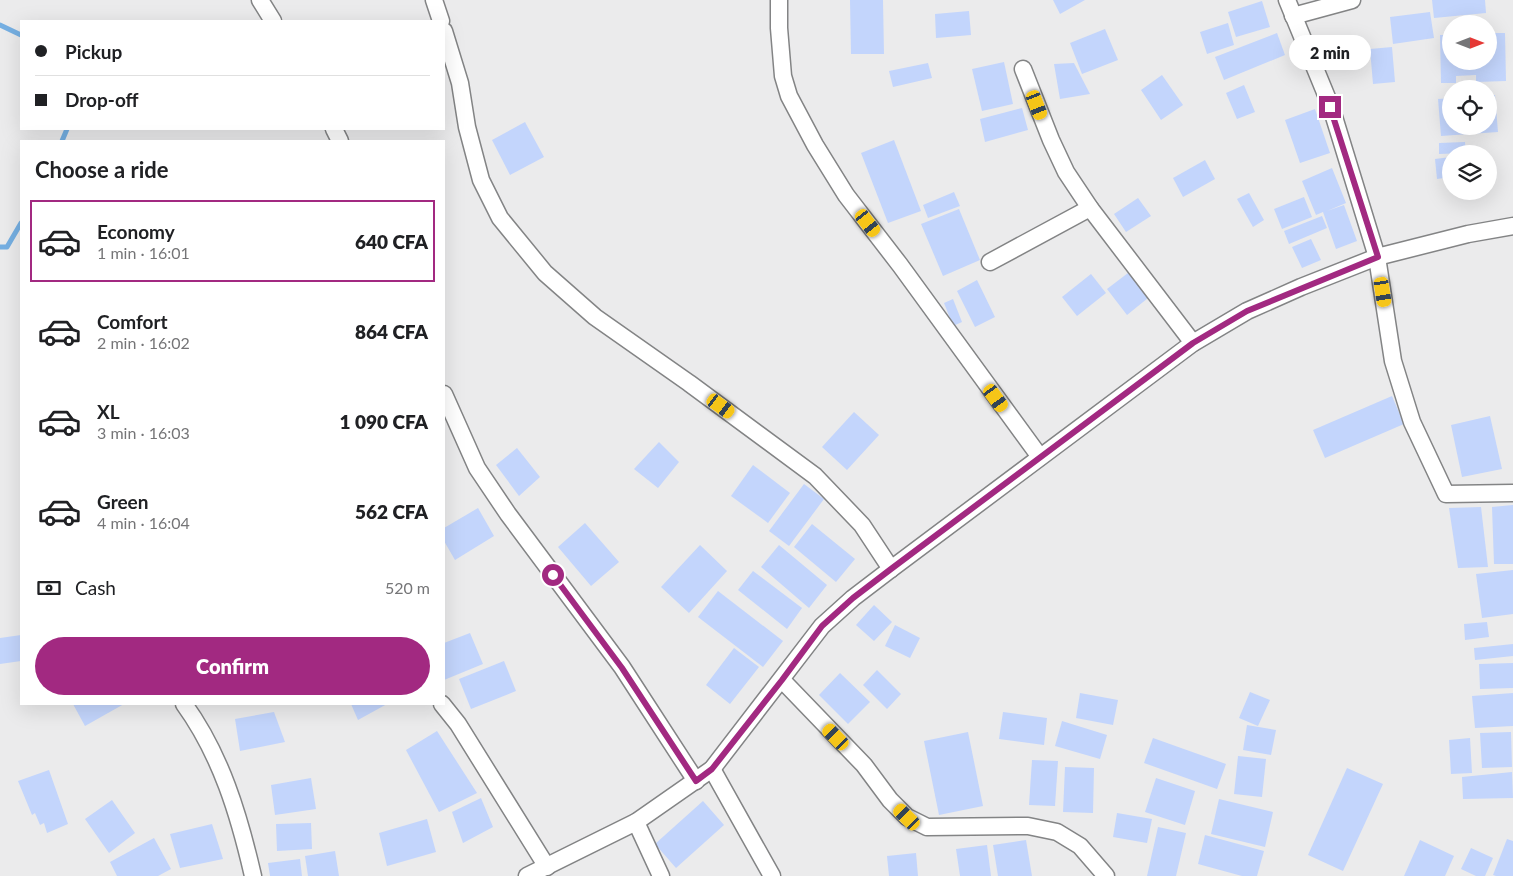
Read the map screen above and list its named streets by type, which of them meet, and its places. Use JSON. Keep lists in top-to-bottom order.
{
  "north": "right",
  "page": {
    "banner": ["Pickup", "Drop-off"],
    "bubble": "2 min",
    "heading": "Choose a ride",
    "list": [
      {
        "name": "Economy",
        "note": "1 min · 16:01",
        "value": "640 CFA"
      },
      {
        "name": "Comfort",
        "note": "2 min · 16:02",
        "value": "864 CFA"
      },
      {
        "name": "XL",
        "note": "3 min · 16:03",
        "value": "1 090 CFA"
      },
      {
        "name": "Green",
        "note": "4 min · 16:04",
        "value": "562 CFA"
      }
    ],
    "pay": ["Cash", "520 m"],
    "buttons": "Confirm"
  }
}
